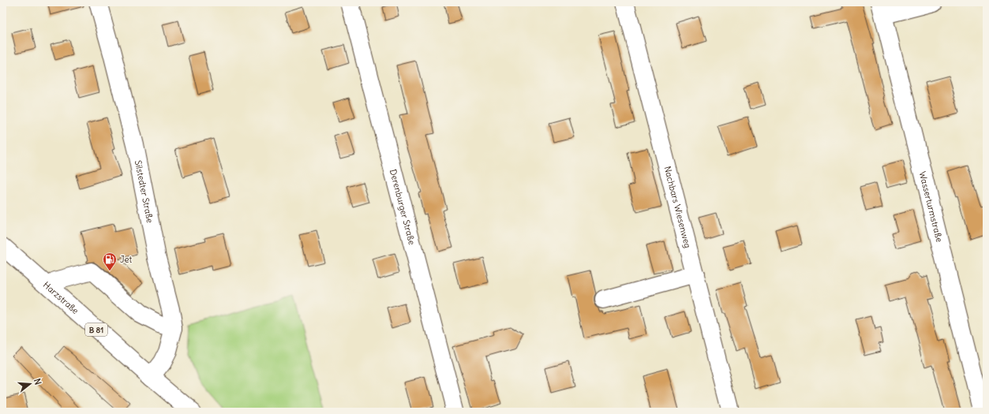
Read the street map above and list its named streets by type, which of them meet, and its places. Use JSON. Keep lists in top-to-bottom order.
{
  "streets": {
    "street": [
      "Silstedter Straße",
      "Derenburger Straße",
      "Nachbars Wiesenweg",
      "Wasserturmstraße",
      "Harzstraße",
      "B 81"
    ]
  },
  "crossings": [
    ["Silstedter Straße", "Harzstraße"]
  ],
  "places": {
    "fuel station": ["Jet"]
  },
  "north": "right"
}
